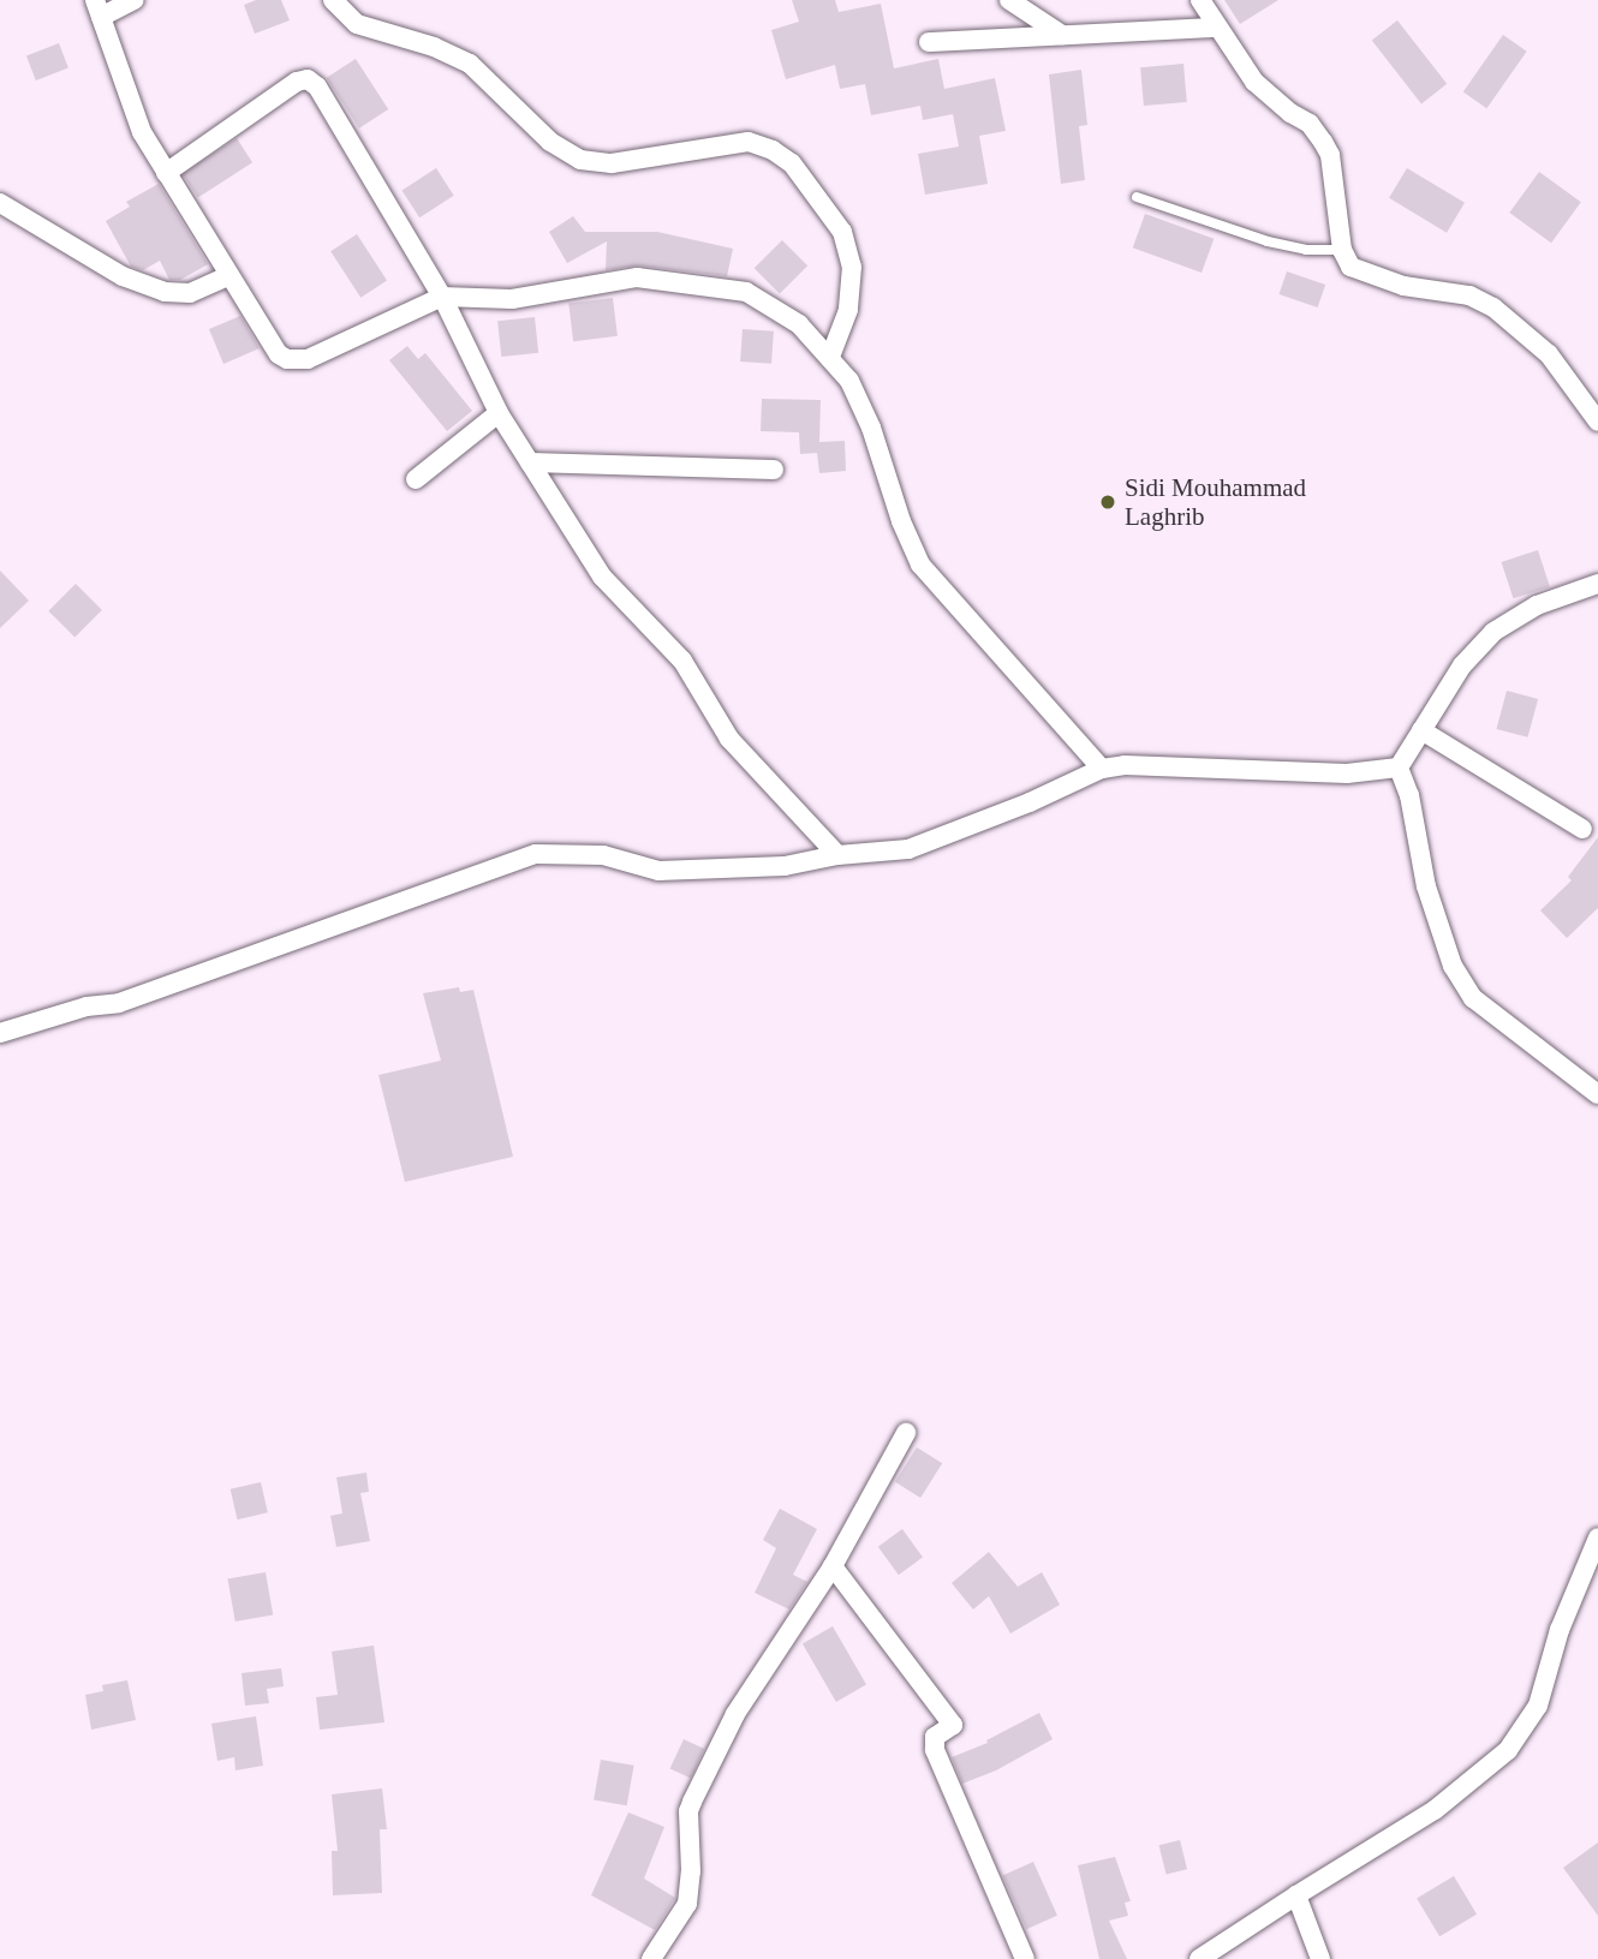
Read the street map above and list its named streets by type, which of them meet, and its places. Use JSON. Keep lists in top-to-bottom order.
{
  "places": ["Sidi Mouhammad Laghrib"]
}
